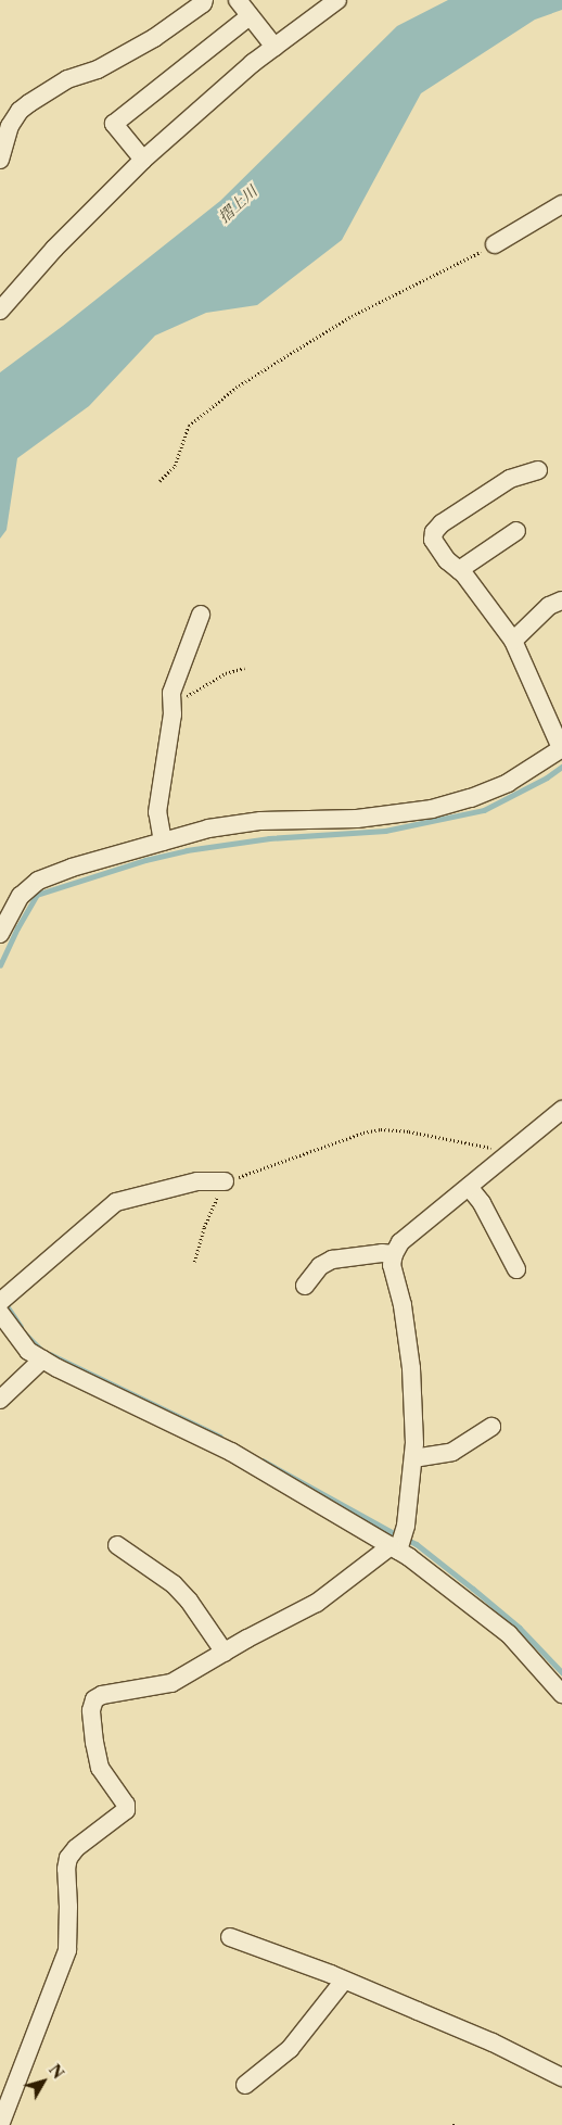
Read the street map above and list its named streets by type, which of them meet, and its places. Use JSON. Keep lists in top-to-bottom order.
{
  "water": ["摺上川"],
  "north": "top right"
}
